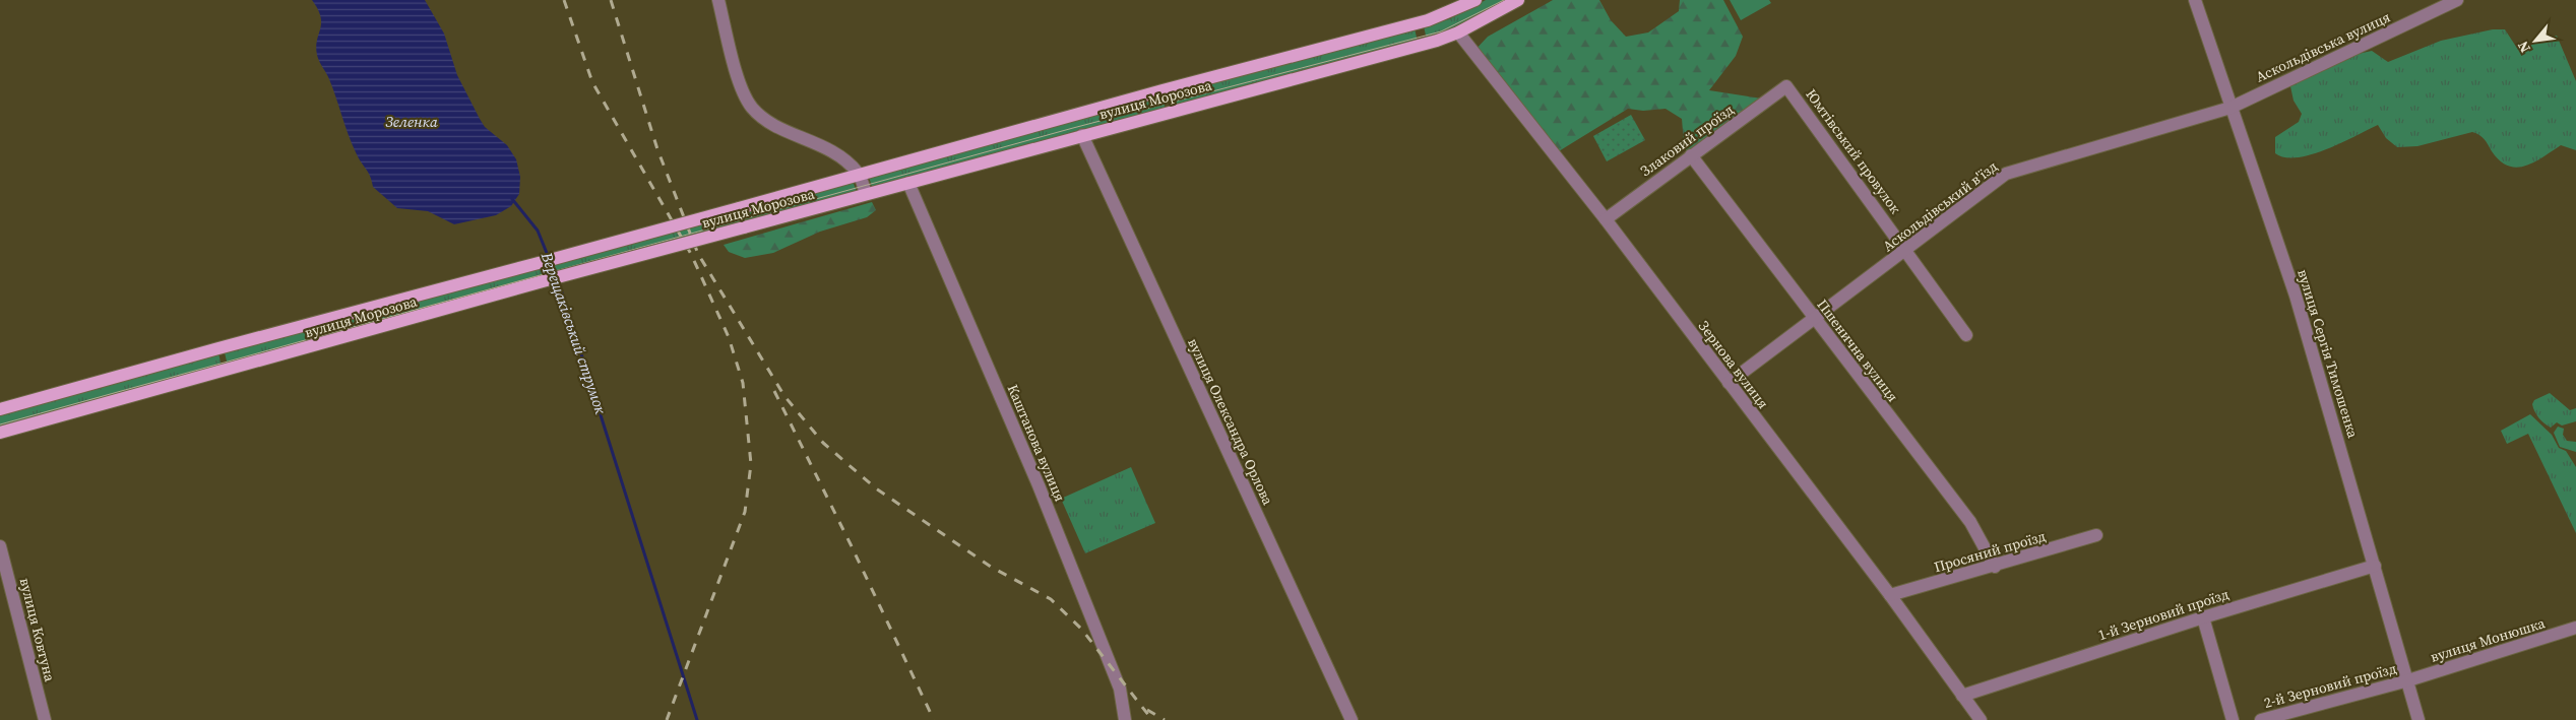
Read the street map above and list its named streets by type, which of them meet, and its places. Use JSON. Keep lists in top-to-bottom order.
{
  "streets": {
    "main road": ["вулиця Морозова"],
    "street": [
      "Аскольдівська вулиця",
      "Злаковий проїзд",
      "Юмтівський провулок",
      "Аскольдівський в'їзд",
      "Пшенична вулиця",
      "вулиця Сергія Тимошенка",
      "Зернова вулиця",
      "вулиця Олександра Орлова",
      "Каштанова вулиця",
      "Просяний проїзд",
      "1-й Зерновий проїзд",
      "вулиця Ковтуна",
      "вулиця Монюшка",
      "2-й Зерновий проїзд"
    ]
  },
  "crossings": [
    ["Аскольдівська вулиця", "Аскольдівський в'їзд"],
    ["Аскольдівська вулиця", "вулиця Сергія Тимошенка"],
    ["вулиця Морозова", "Зернова вулиця"],
    ["вулиця Морозова", "вулиця Олександра Орлова"],
    ["вулиця Морозова", "Каштанова вулиця"],
    ["Злаковий проїзд", "Юмтівський провулок"],
    ["Злаковий проїзд", "Пшенична вулиця"],
    ["Злаковий проїзд", "Зернова вулиця"],
    ["Юмтівський провулок", "Аскольдівський в'їзд"],
    ["Аскольдівський в'їзд", "Пшенична вулиця"],
    ["Аскольдівський в'їзд", "вулиця Сергія Тимошенка"],
    ["Аскольдівський в'їзд", "Зернова вулиця"],
    ["Пшенична вулиця", "Просяний проїзд"],
    ["вулиця Сергія Тимошенка", "1-й Зерновий проїзд"],
    ["вулиця Сергія Тимошенка", "вулиця Монюшка"],
    ["вулиця Сергія Тимошенка", "2-й Зерновий проїзд"],
    ["Зернова вулиця", "Просяний проїзд"],
    ["Зернова вулиця", "1-й Зерновий проїзд"],
    ["вулиця Монюшка", "2-й Зерновий проїзд"]
  ],
  "water": ["Зеленка", "Верещаківський струмок"],
  "north": "bottom left"
}
